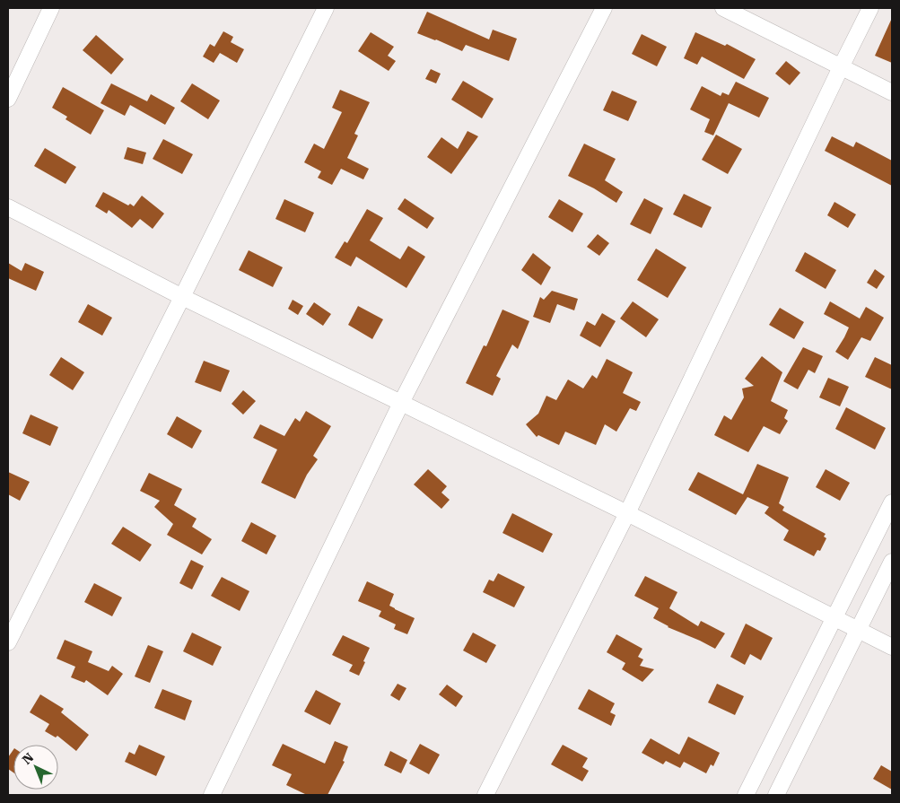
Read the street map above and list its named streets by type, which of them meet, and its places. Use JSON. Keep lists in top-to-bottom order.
{
  "north": "top left"
}
